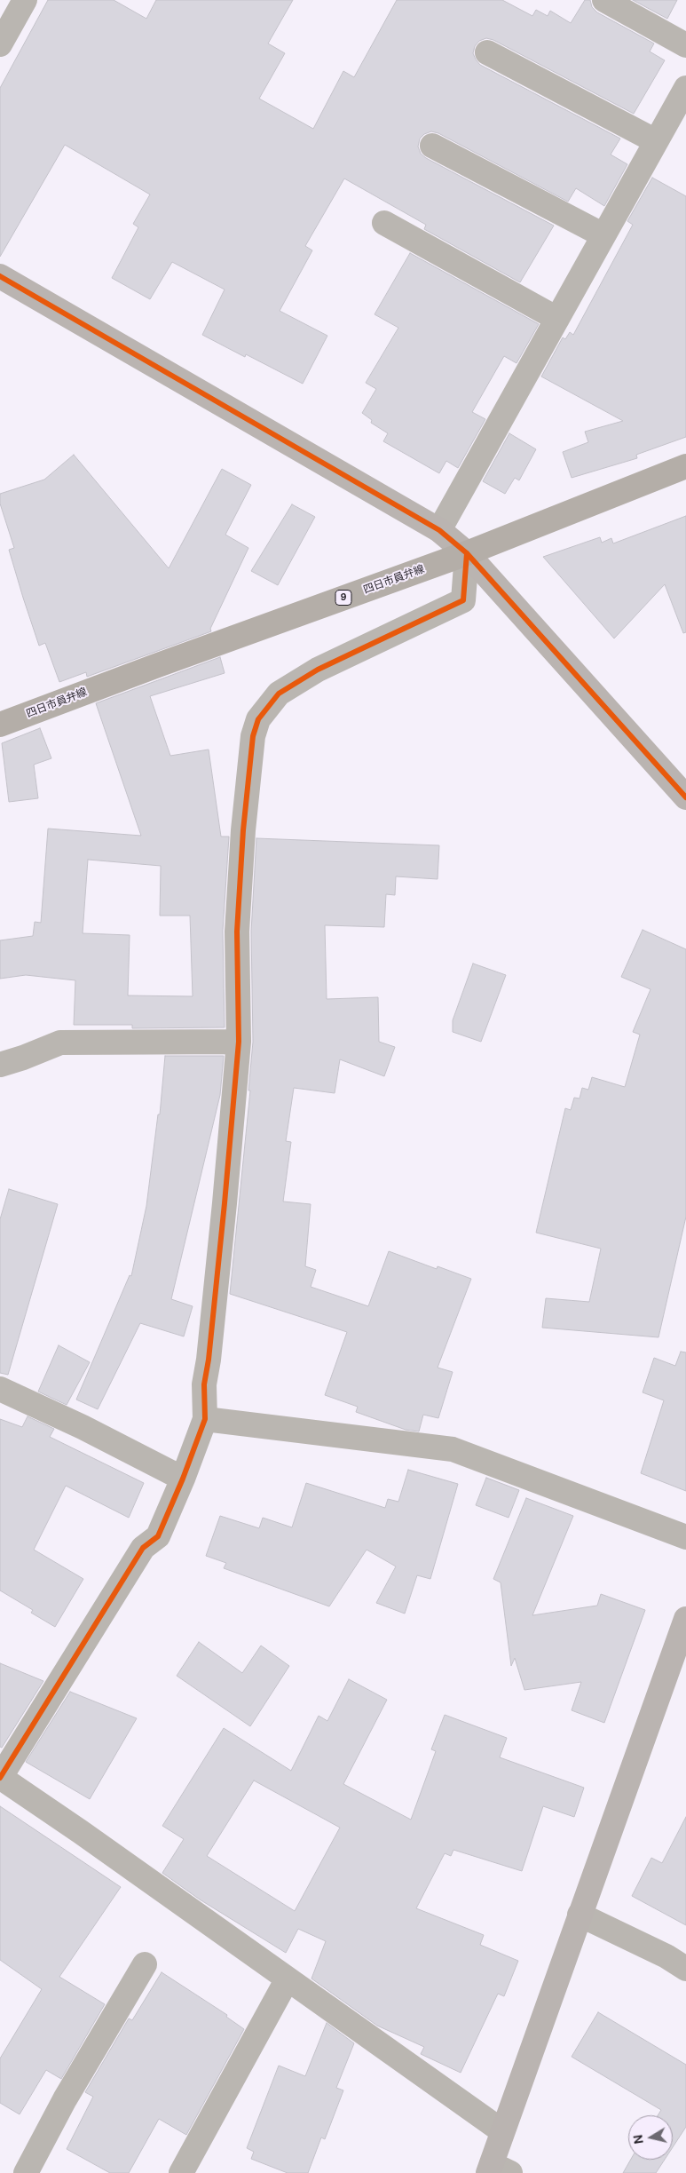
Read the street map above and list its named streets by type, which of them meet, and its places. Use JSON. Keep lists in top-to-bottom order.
{
  "streets": {
    "main road": ["四日市員弁線", "9"]
  },
  "north": "left"
}
